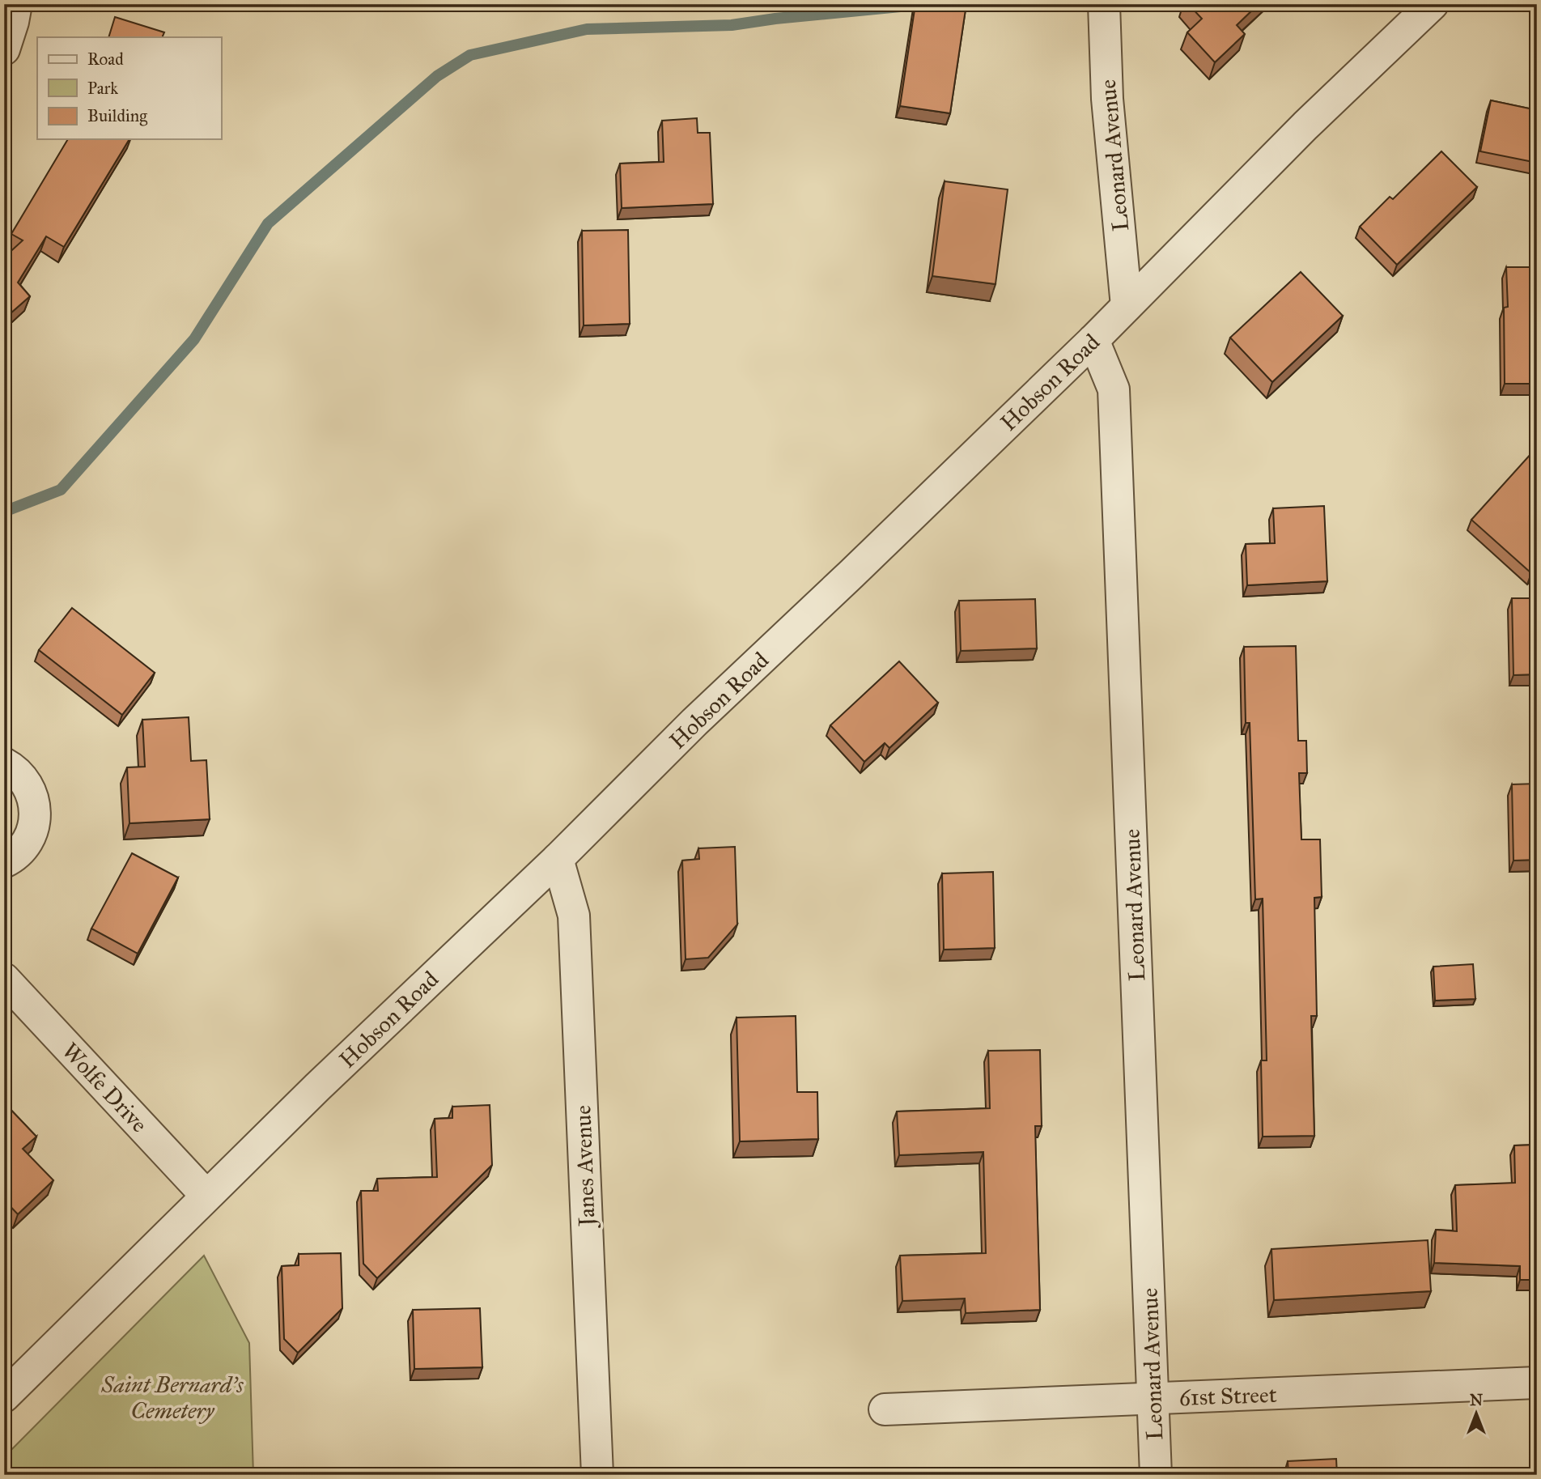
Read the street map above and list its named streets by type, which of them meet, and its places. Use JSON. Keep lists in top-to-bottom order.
{
  "streets": {
    "street": [
      "Leonard Avenue",
      "Hobson Road",
      "Wolfe Drive",
      "Janes Avenue",
      "61st Street"
    ]
  },
  "crossings": [
    ["Leonard Avenue", "Hobson Road"],
    ["Leonard Avenue", "61st Street"],
    ["Hobson Road", "Wolfe Drive"],
    ["Hobson Road", "Janes Avenue"]
  ],
  "parks": ["Saint Bernard's Cemetery"],
  "legend": ["Road", "Park", "Building"],
  "north": "top"
}
